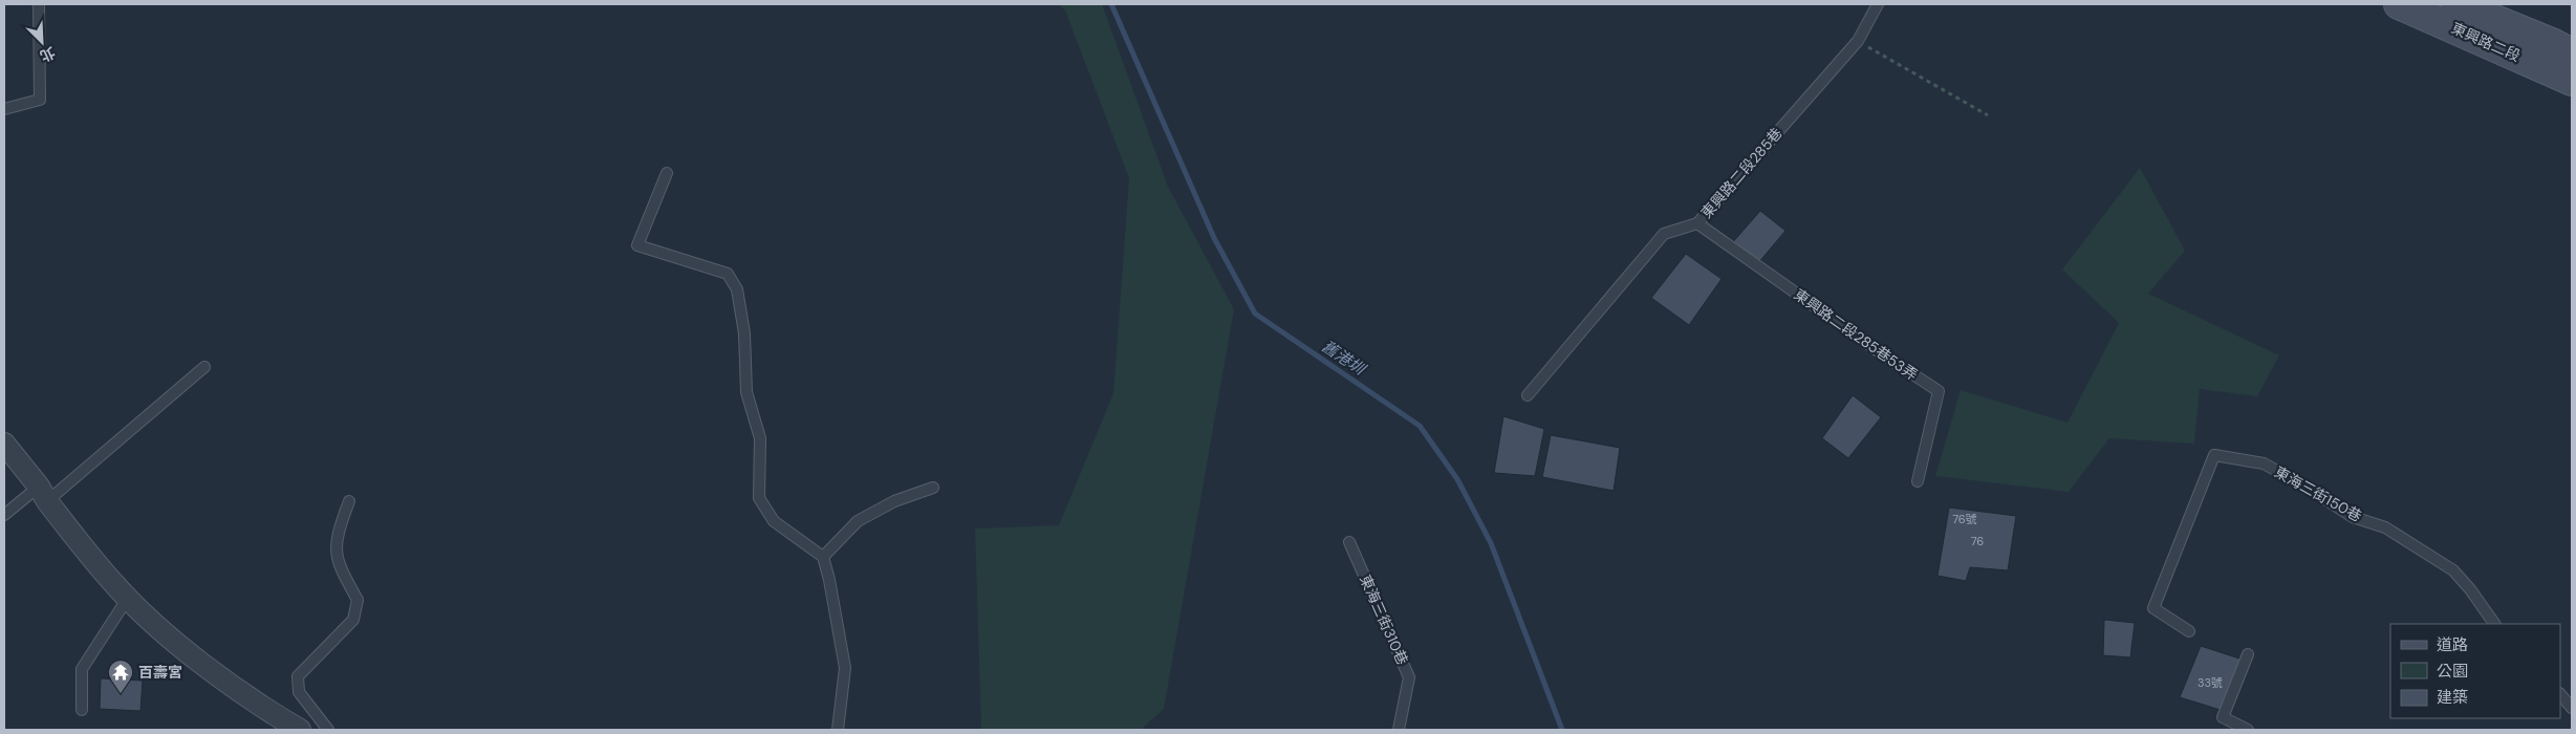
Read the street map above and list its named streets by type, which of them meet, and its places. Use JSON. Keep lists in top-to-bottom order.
{
  "streets": {
    "main road": ["東興路二段"],
    "lane": [
      "東興路二段285巷",
      "東興路二段285巷53弄",
      "東海三街150巷",
      "東海三街310巷"
    ]
  },
  "crossings": [
    ["東興路二段285巷", "東興路二段285巷53弄"]
  ],
  "water": ["舊港圳"],
  "places": {
    "temple": ["百壽宮"]
  },
  "house_numbers": ["76號", "76", "33號"],
  "legend": ["道路", "公園", "建築"],
  "north": "bottom right"
}
